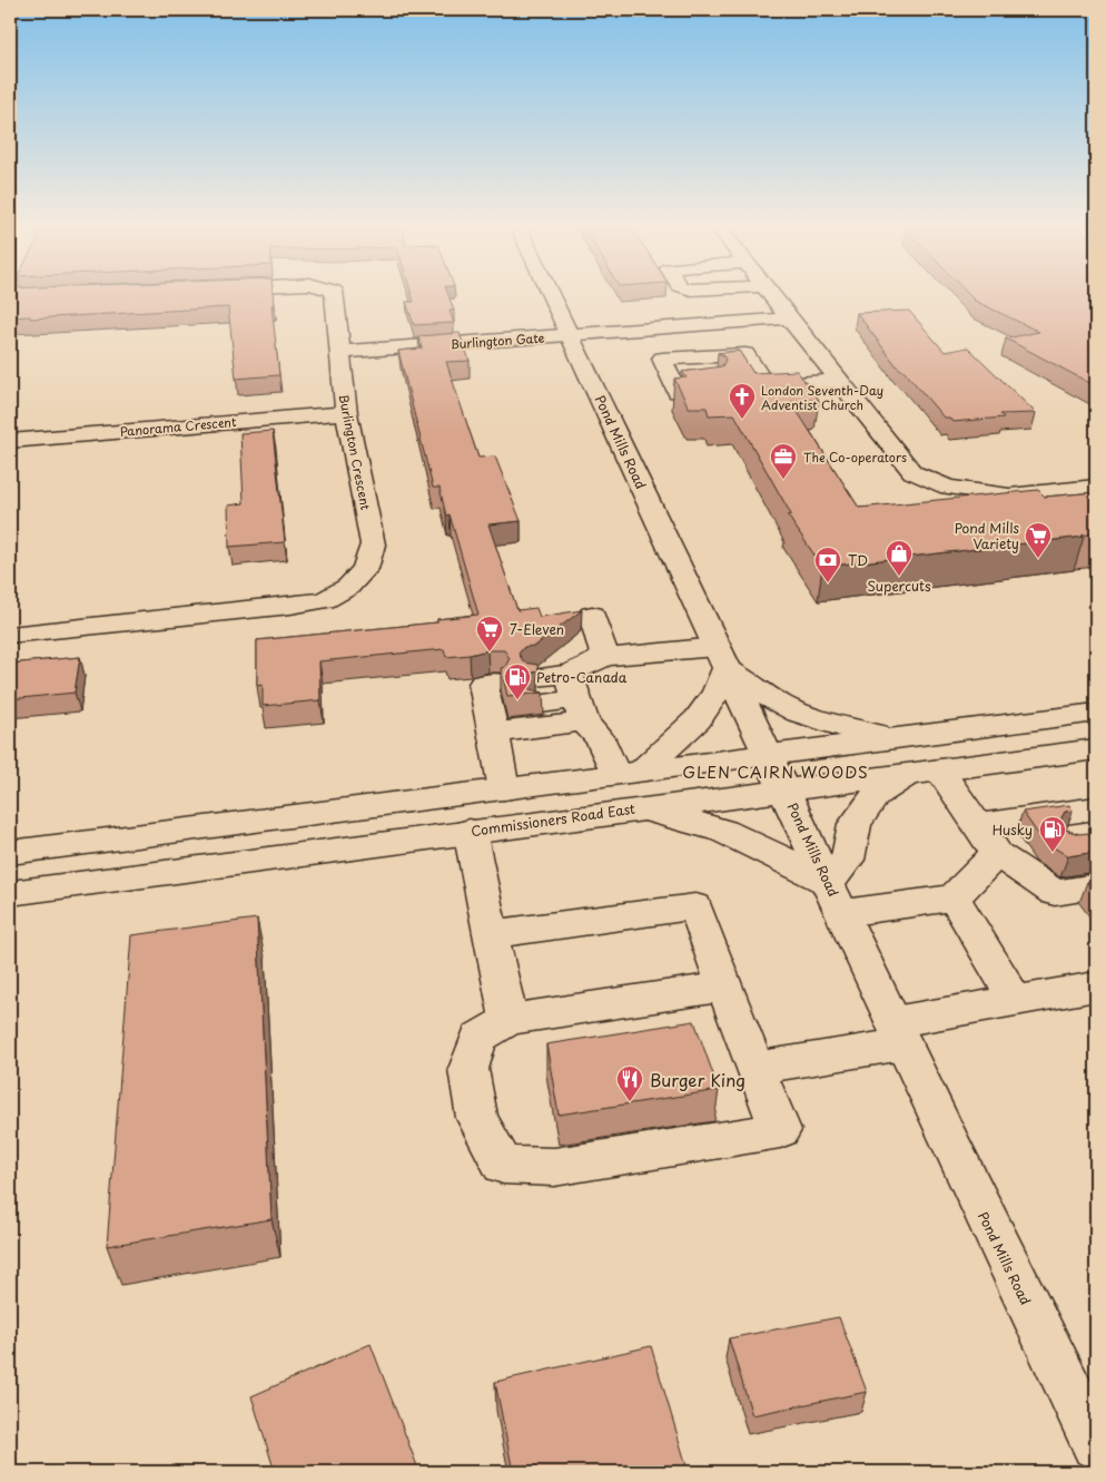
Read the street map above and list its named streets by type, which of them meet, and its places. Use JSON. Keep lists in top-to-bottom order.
{
  "streets": {
    "main road": [
      "Burlington Gate",
      "Panorama Crescent",
      "Pond Mills Road",
      "Burlington Crescent",
      "Commissioners Road East"
    ]
  },
  "crossings": [
    ["Burlington Gate", "Pond Mills Road"],
    ["Burlington Gate", "Burlington Crescent"],
    ["Panorama Crescent", "Burlington Crescent"],
    ["Pond Mills Road", "Commissioners Road East"]
  ],
  "districts": ["GLEN CAIRN WOODS"],
  "places": {
    "church": ["London Seventh-Day Adventist Church"],
    "office": ["The Co-operators"],
    "supermarket": ["Pond Mills Variety", "7-Eleven"],
    "shop": ["Supercuts"],
    "bank": ["TD"],
    "fuel station": ["Petro-Canada", "Husky"],
    "restaurant": ["Burger King"]
  }
}
